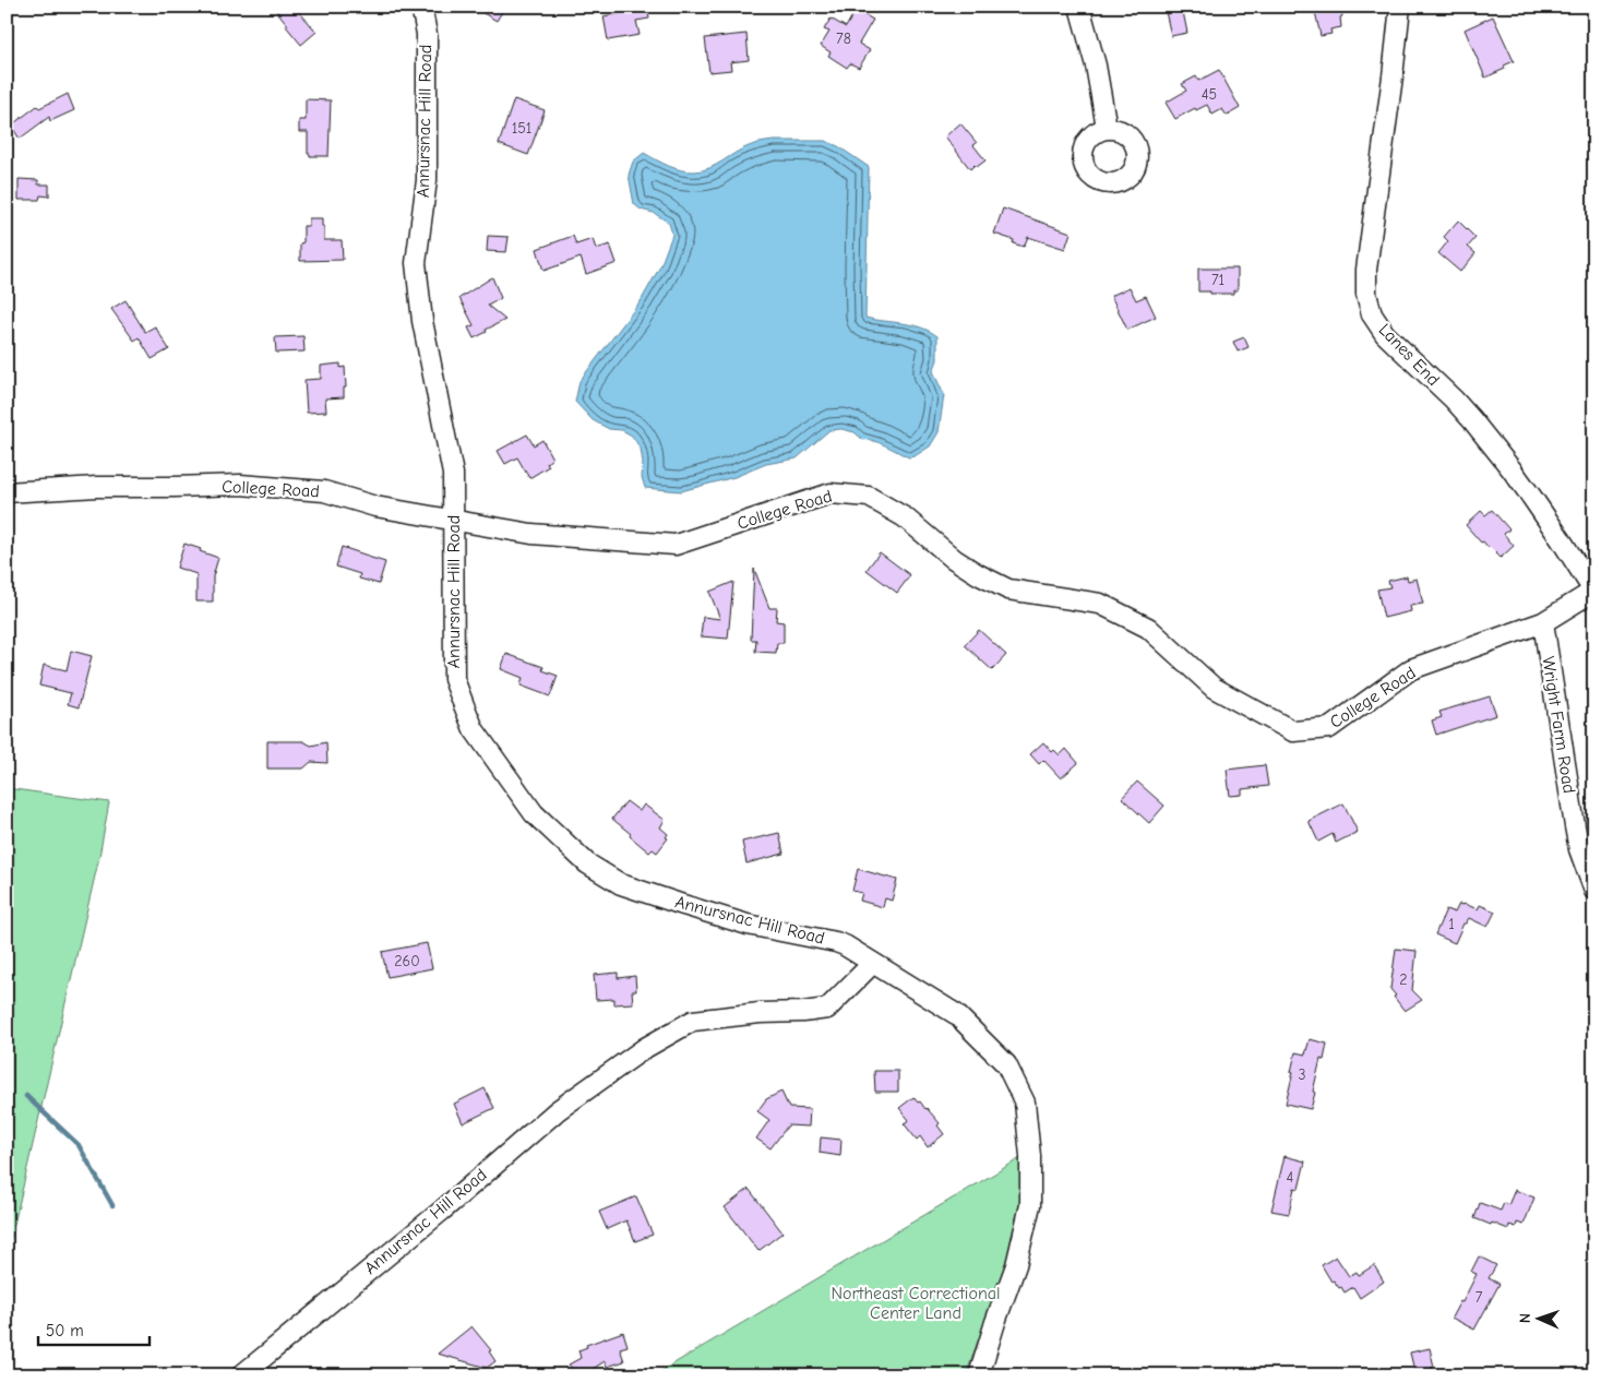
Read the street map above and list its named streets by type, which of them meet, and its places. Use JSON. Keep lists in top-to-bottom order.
{
  "streets": {
    "street": [
      "Annursnac Hill Road",
      "Lanes End",
      "College Road",
      "Wright Farm Road"
    ]
  },
  "crossings": [
    ["Annursnac Hill Road", "College Road"],
    ["Lanes End", "College Road"],
    ["College Road", "Wright Farm Road"]
  ],
  "parks": ["Northeast Correctional Center Land"],
  "house_numbers": [
    "78",
    "45",
    "151",
    "71",
    "1",
    "260",
    "2",
    "3",
    "4",
    "7"
  ],
  "scale_bar": "50 m",
  "north": "left"
}
